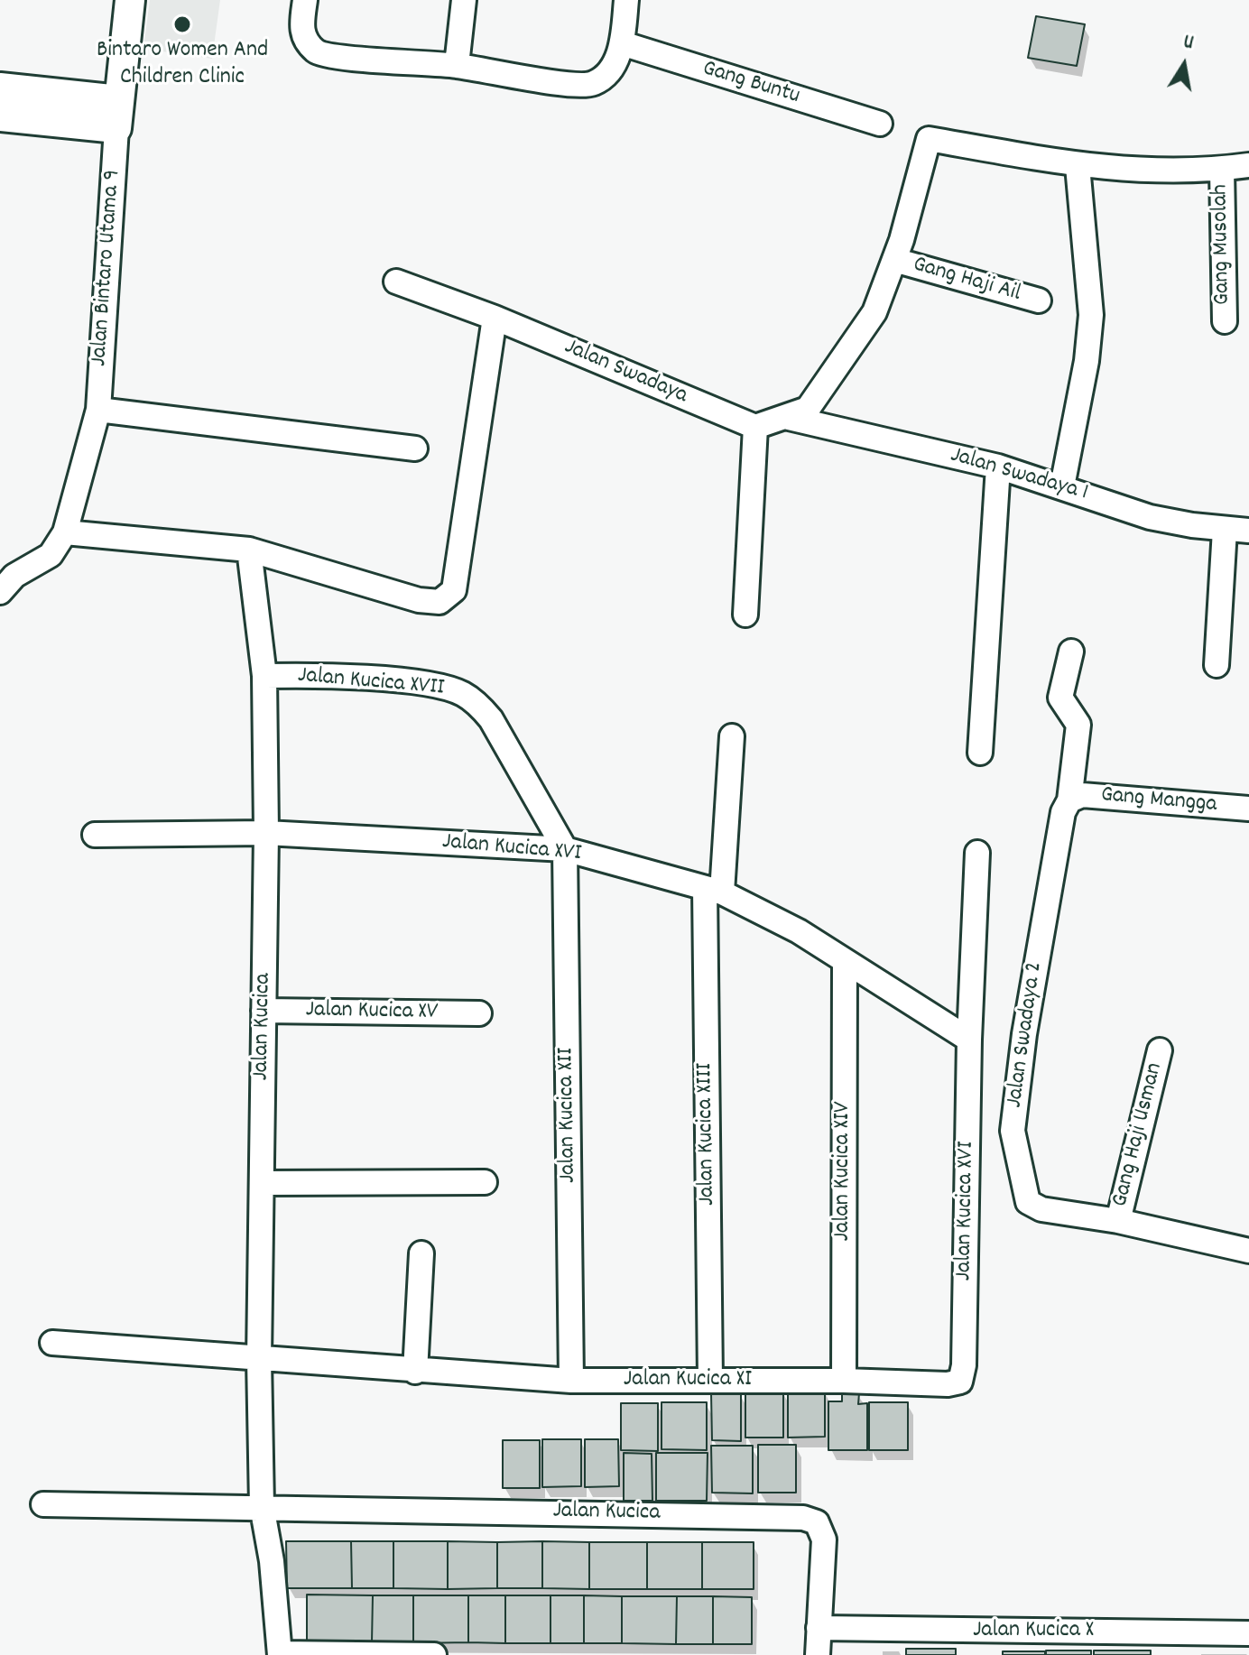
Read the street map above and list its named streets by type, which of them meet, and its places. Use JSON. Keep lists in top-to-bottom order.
{
  "streets": {
    "street": [
      "Gang Buntu",
      "Gang Musolah",
      "Jalan Bintaro Utama 9",
      "Gang Haji Ail",
      "Jalan Swadaya",
      "Jalan Swadaya 1",
      "Jalan Kucica XVII",
      "Gang Mangga",
      "Jalan Kucica XVI",
      "Jalan Kucica XV",
      "Jalan Kucica",
      "Jalan Swadaya 2",
      "Jalan Kucica XII",
      "Jalan Kucica XIII",
      "Gang Haji Usman",
      "Jalan Kucica XIV",
      "Jalan Kucica XI",
      "Jalan Kucica X"
    ]
  },
  "crossings": [
    ["Jalan Kucica XVII", "Jalan Kucica XVI"],
    ["Jalan Kucica XVII", "Jalan Kucica"],
    ["Jalan Kucica XVII", "Jalan Kucica XII"],
    ["Gang Mangga", "Jalan Swadaya 2"],
    ["Jalan Kucica XVI", "Jalan Kucica"],
    ["Jalan Kucica XVI", "Jalan Kucica XII"],
    ["Jalan Kucica XVI", "Jalan Kucica XIII"],
    ["Jalan Kucica XVI", "Jalan Kucica XIV"],
    ["Jalan Kucica XVI", "Jalan Kucica XI"],
    ["Jalan Kucica XV", "Jalan Kucica"],
    ["Jalan Kucica", "Jalan Kucica XI"],
    ["Jalan Kucica", "Jalan Kucica X"],
    ["Jalan Swadaya 2", "Gang Haji Usman"],
    ["Jalan Kucica XII", "Jalan Kucica XI"],
    ["Jalan Kucica XIII", "Jalan Kucica XI"],
    ["Jalan Kucica XIV", "Jalan Kucica XI"]
  ],
  "places": ["Bintaro Women And Children Clinic"],
  "north": "top"
}
